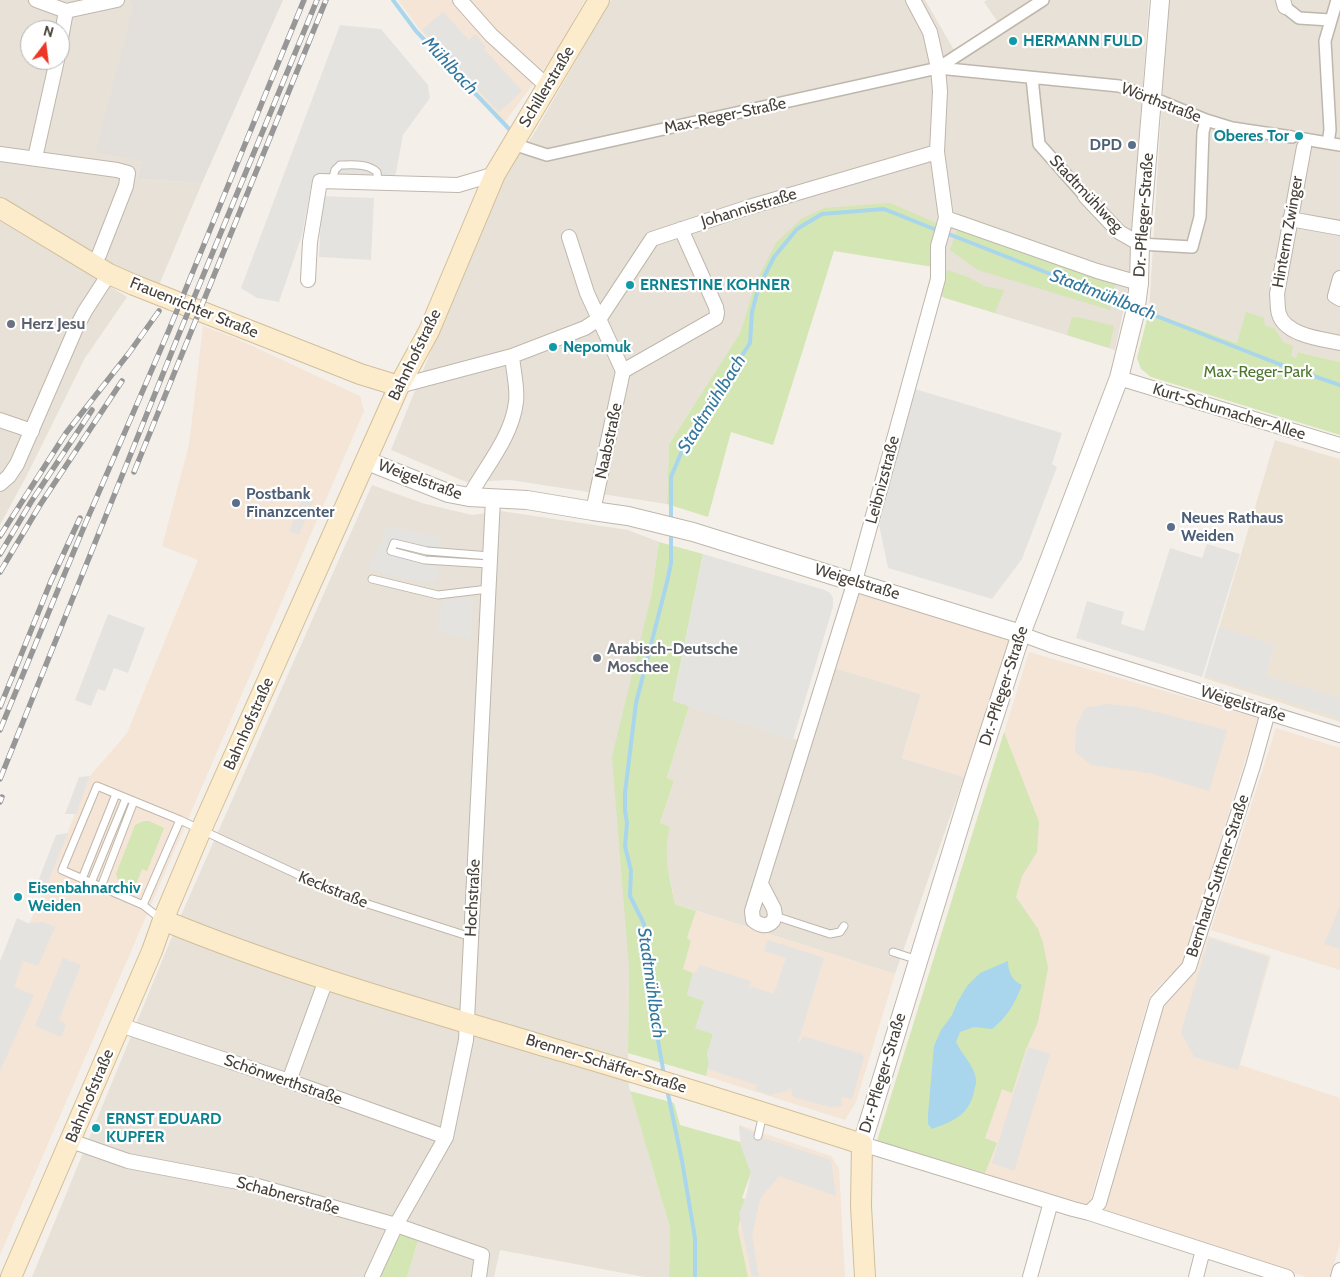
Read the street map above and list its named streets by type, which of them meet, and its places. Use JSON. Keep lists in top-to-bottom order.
{
  "streets": {
    "main road": [
      "Schillerstraße",
      "Dr.-Pfleger-Straße",
      "Frauenrichter Straße",
      "Bahnhofstraße",
      "Brenner-Schäffer-Straße"
    ],
    "street": [
      "Wörthstraße",
      "Max-Reger-Straße",
      "Stadtmühlweg",
      "Johannisstraße",
      "Hinterm Zwinger",
      "Kurt-Schumacher-Allee",
      "Naabstraße",
      "Weigelstraße",
      "Leibnizstraße",
      "Bernhard-Suttner-Straße",
      "Hochstraße",
      "Schönwerthstraße",
      "Schabnerstraße"
    ],
    "lane": ["Keckstraße"]
  },
  "crossings": [
    ["Schillerstraße", "Max-Reger-Straße"],
    ["Schillerstraße", "Bahnhofstraße"],
    ["Wörthstraße", "Max-Reger-Straße"],
    ["Wörthstraße", "Stadtmühlweg"],
    ["Wörthstraße", "Dr.-Pfleger-Straße"],
    ["Wörthstraße", "Hinterm Zwinger"],
    ["Wörthstraße", "Leibnizstraße"],
    ["Max-Reger-Straße", "Leibnizstraße"],
    ["Stadtmühlweg", "Dr.-Pfleger-Straße"],
    ["Johannisstraße", "Frauenrichter Straße"],
    ["Johannisstraße", "Bahnhofstraße"],
    ["Johannisstraße", "Leibnizstraße"],
    ["Dr.-Pfleger-Straße", "Kurt-Schumacher-Allee"],
    ["Dr.-Pfleger-Straße", "Weigelstraße"],
    ["Dr.-Pfleger-Straße", "Brenner-Schäffer-Straße"],
    ["Frauenrichter Straße", "Bahnhofstraße"],
    ["Bahnhofstraße", "Weigelstraße"],
    ["Bahnhofstraße", "Keckstraße"],
    ["Bahnhofstraße", "Brenner-Schäffer-Straße"],
    ["Bahnhofstraße", "Schönwerthstraße"],
    ["Bahnhofstraße", "Schabnerstraße"],
    ["Naabstraße", "Weigelstraße"],
    ["Weigelstraße", "Leibnizstraße"],
    ["Weigelstraße", "Bernhard-Suttner-Straße"],
    ["Weigelstraße", "Hochstraße"],
    ["Bernhard-Suttner-Straße", "Brenner-Schäffer-Straße"],
    ["Keckstraße", "Hochstraße"],
    ["Hochstraße", "Brenner-Schäffer-Straße"],
    ["Hochstraße", "Schönwerthstraße"],
    ["Hochstraße", "Schabnerstraße"]
  ],
  "water": ["Mühlbach", "Stadtmühlbach"],
  "parks": ["Max-Reger-Park"],
  "places": [
    "HERMANN FULD",
    "Oberes Tor",
    "DPD",
    "ERNESTINE KOHNER",
    "Herz Jesu",
    "Nepomuk",
    "Postbank Finanzcenter",
    "Neues Rathaus Weiden",
    "Arabisch-Deutsche Moschee",
    "Eisenbahnarchiv Weiden",
    "ERNST EDUARD KUPFER"
  ],
  "north": "top"
}
